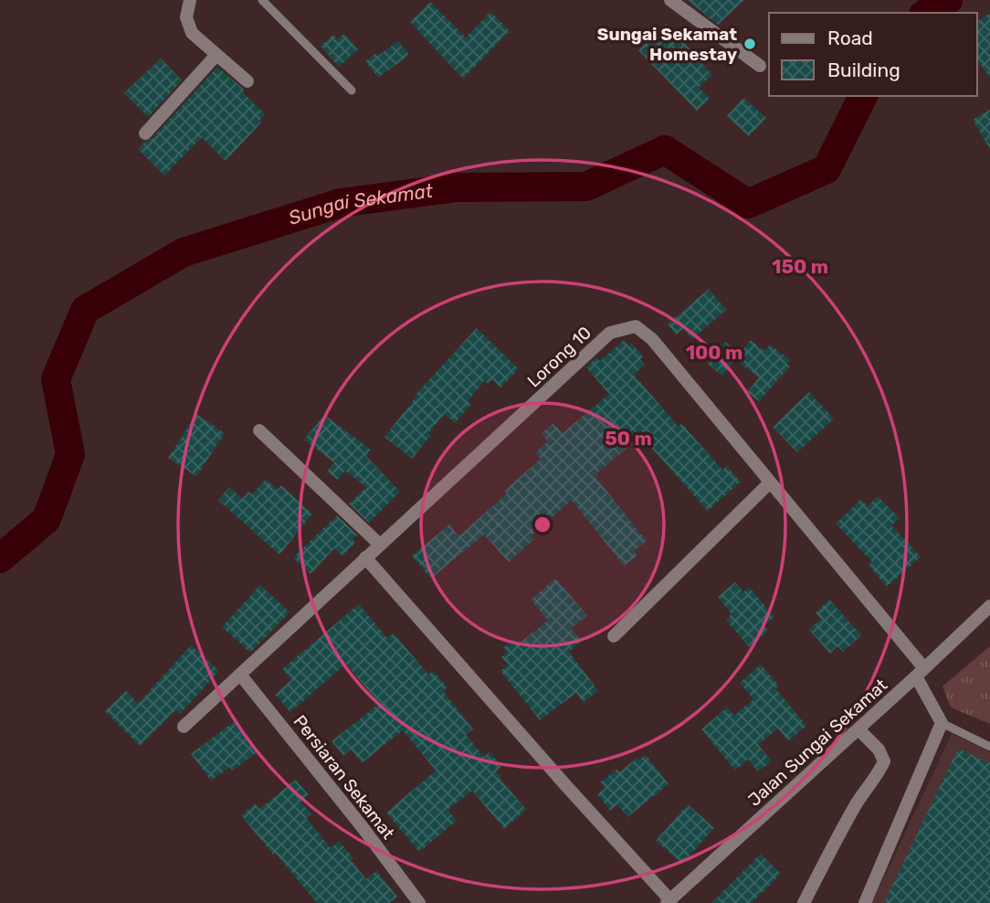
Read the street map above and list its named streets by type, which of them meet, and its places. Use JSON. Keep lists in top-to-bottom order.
{
  "streets": {
    "street": ["Lorong 10", "Jalan Sungai Sekamat", "Persiaran Sekamat"]
  },
  "crossings": [
    ["Lorong 10", "Jalan Sungai Sekamat"],
    ["Lorong 10", "Persiaran Sekamat"]
  ],
  "water": ["Sungai Sekamat"],
  "places": ["Sungai Sekamat Homestay"],
  "legend": ["Road", "Building"],
  "rings": ["150 m", "100 m", "50 m"]
}
